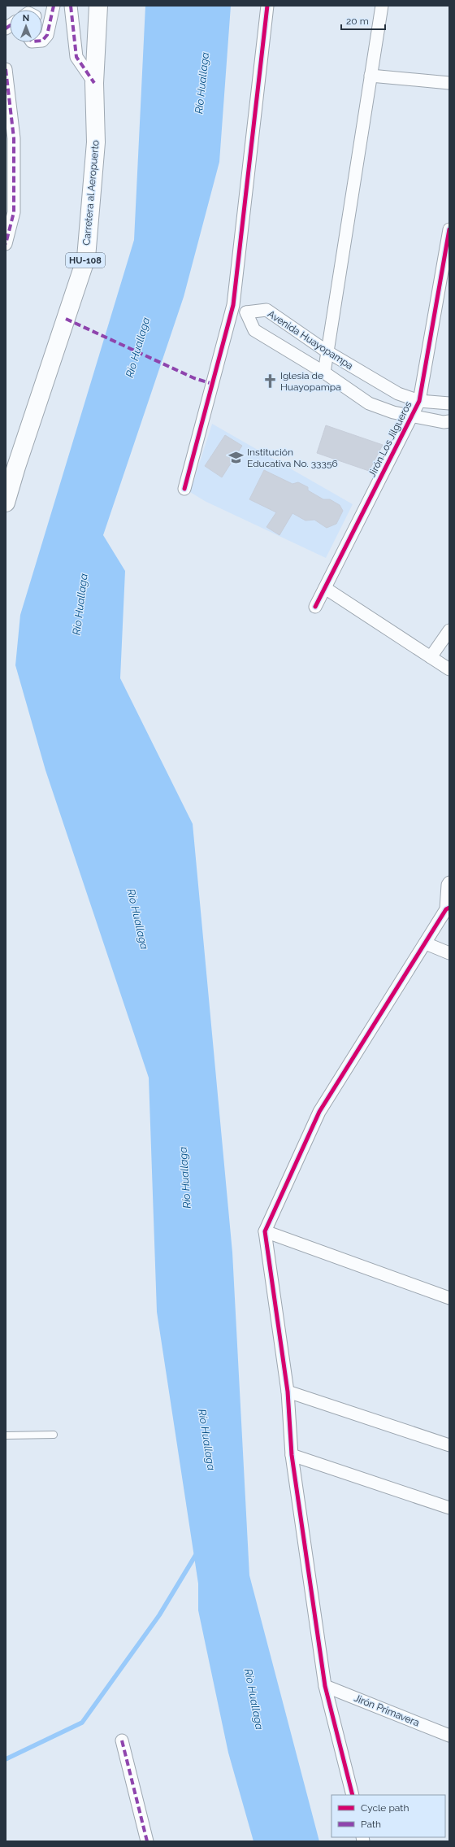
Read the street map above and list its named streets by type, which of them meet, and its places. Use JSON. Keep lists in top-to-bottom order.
{
  "streets": {
    "main road": ["Carretera al Aeropuerto", "HU-108"],
    "street": ["Avenida Huayopampa", "Jirón Los Jilgueros", "Jirón Primavera"]
  },
  "crossings": [
    ["Avenida Huayopampa", "Jirón Los Jilgueros"]
  ],
  "water": ["Río Huallaga"],
  "places": {
    "church": ["Iglesia de Huayopampa"],
    "school or university": ["Institución Educativa No. 33356"]
  },
  "legend": ["Cycle path", "Path"],
  "scale_bar": "20 m",
  "north": "top"
}
